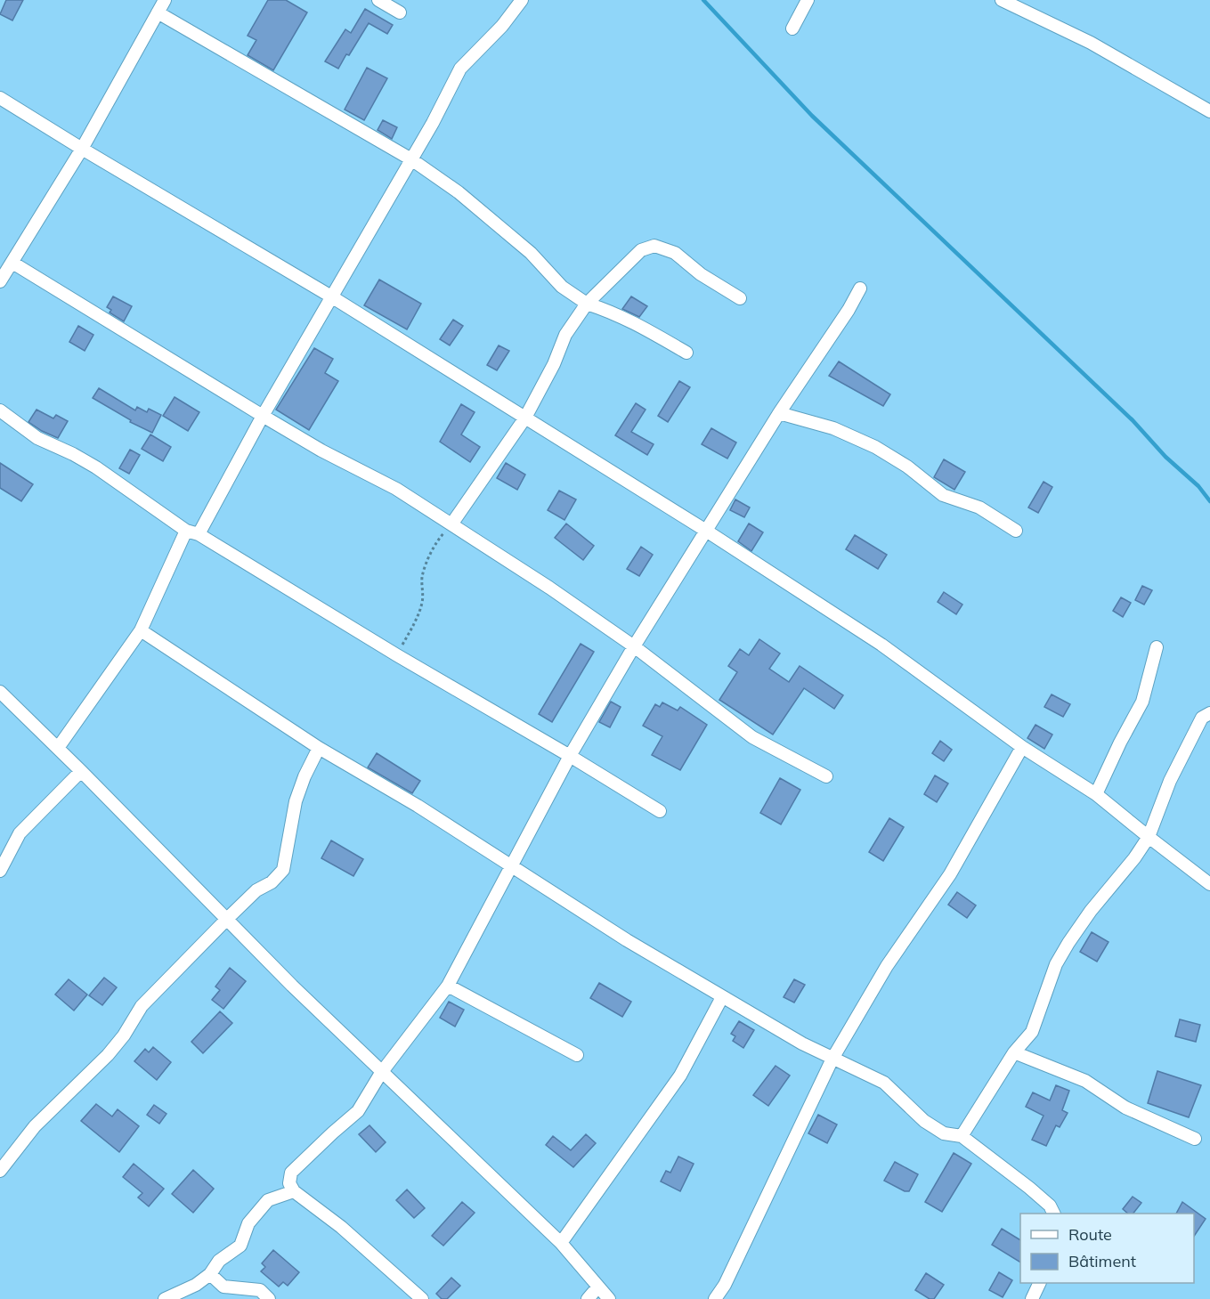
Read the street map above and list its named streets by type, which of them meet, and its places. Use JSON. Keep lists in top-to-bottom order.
{
  "legend": ["Route", "Bâtiment"]
}
